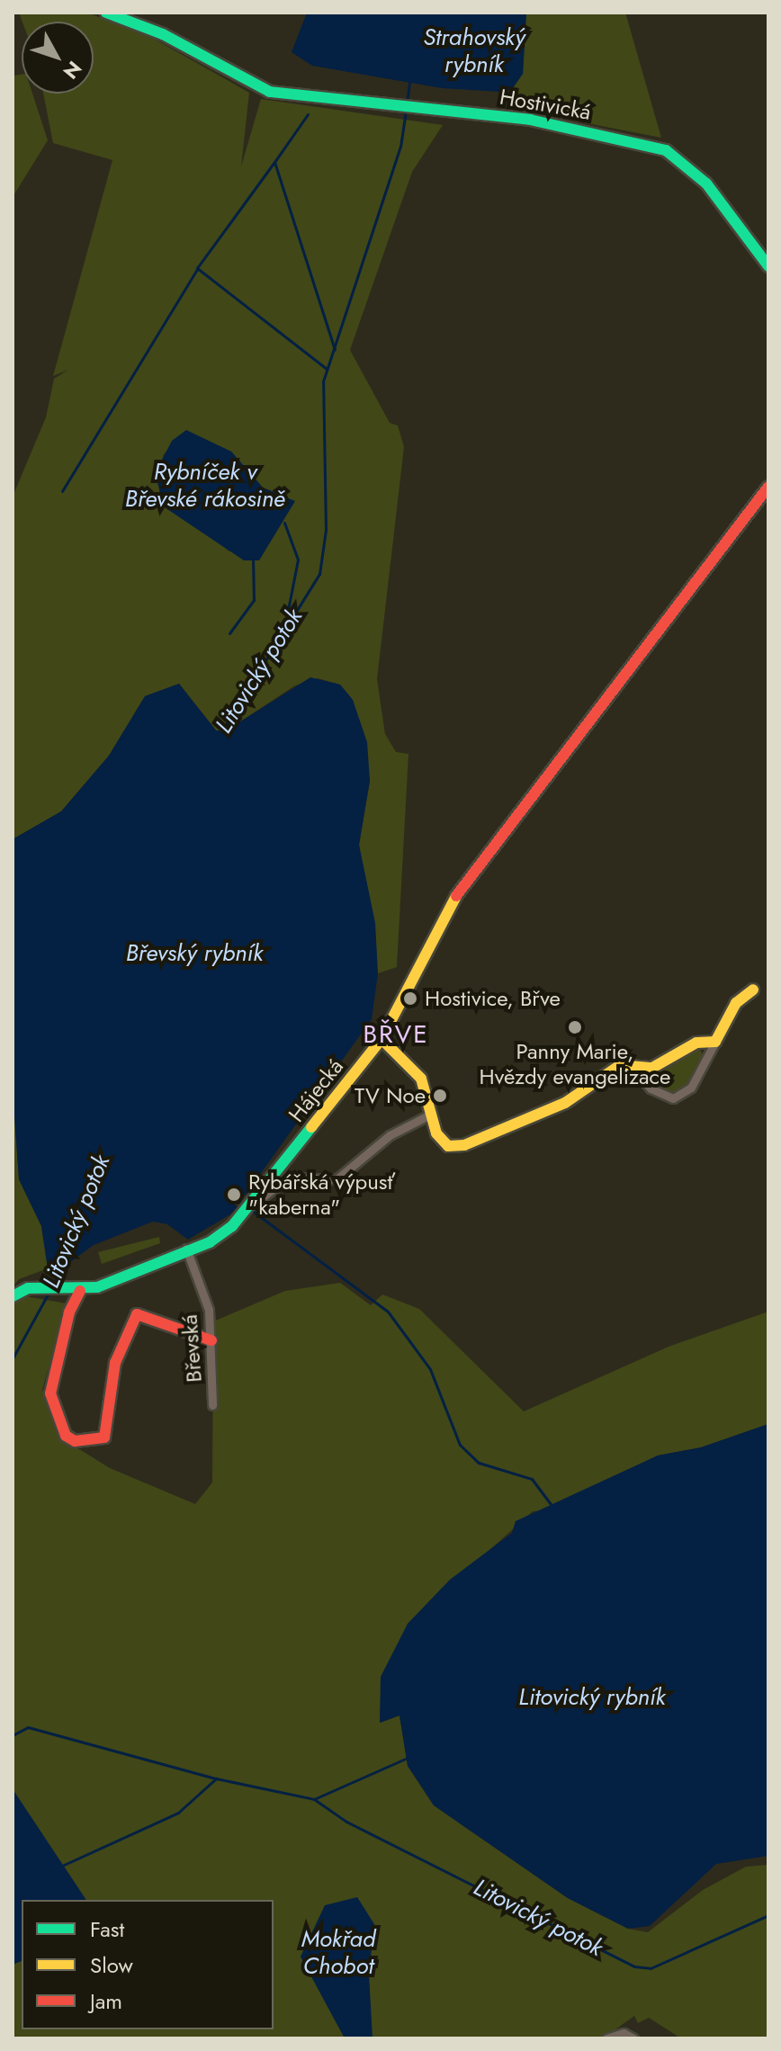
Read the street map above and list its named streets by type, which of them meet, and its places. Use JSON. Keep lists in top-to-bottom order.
{
  "streets": {
    "street": ["Hostivická", "Hájecká", "Břevská"]
  },
  "crossings": [
    ["Hájecká", "Břevská"]
  ],
  "districts": ["BŘVE"],
  "water": [
    "Strahovský rybník",
    "Rybníček v Břevské rákosině",
    "Litovický potok",
    "Břevský rybník",
    "Litovický rybník",
    "Mokřad Chobot"
  ],
  "places": [
    "Hostivice, Břve",
    "Panny Marie, Hvězdy evangelizace",
    "TV Noe",
    "Rybářská výpusť \"kaberna\""
  ],
  "legend": ["Fast", "Slow", "Jam"],
  "north": "bottom right"
}
